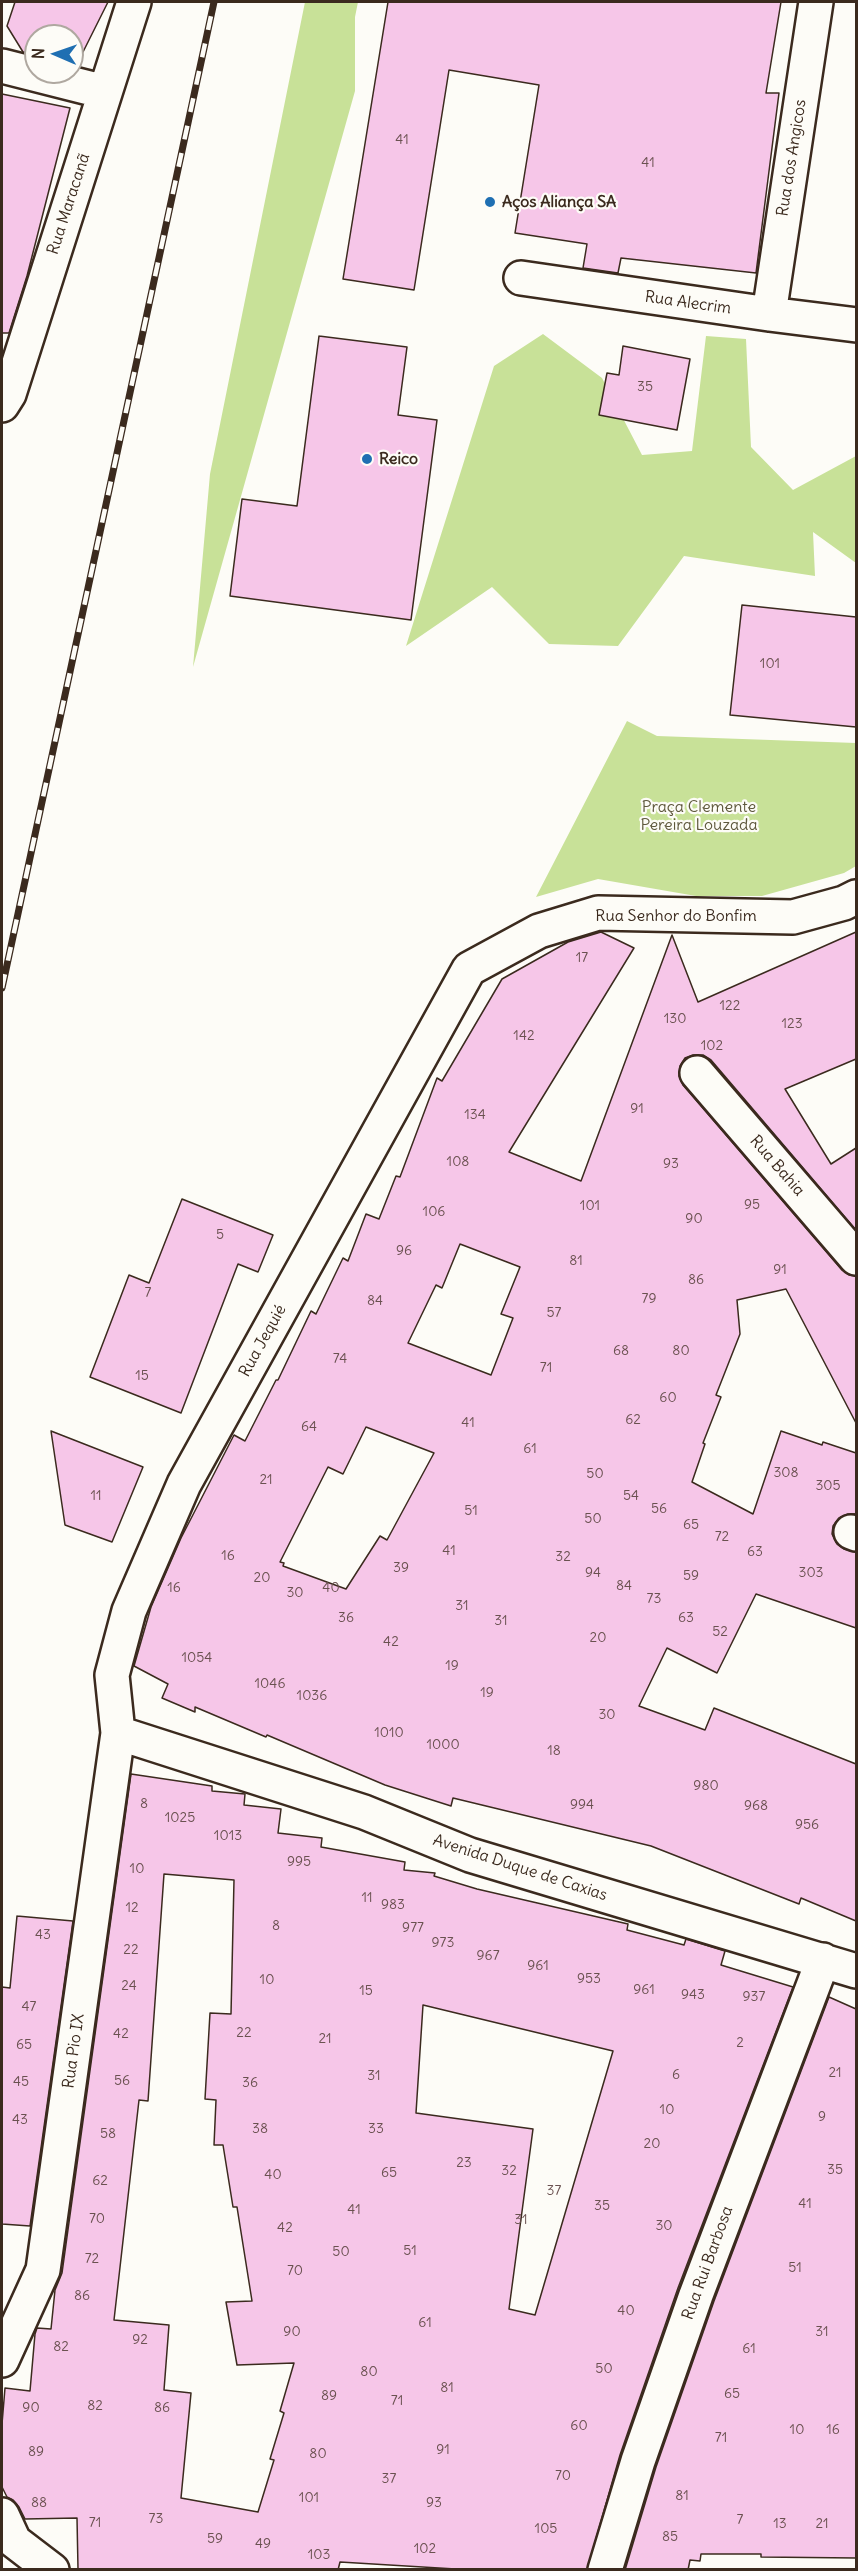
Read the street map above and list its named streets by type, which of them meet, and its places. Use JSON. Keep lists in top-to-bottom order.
{
  "streets": {
    "street": [
      "Rua dos Angicos",
      "Rua Maracanã",
      "Rua Alecrim",
      "Rua Senhor do Bonfim",
      "Rua Bahia",
      "Rua Jequié",
      "Avenida Duque de Caxias",
      "Rua Pio IX",
      "Rua Rui Barbosa"
    ]
  },
  "crossings": [
    ["Rua dos Angicos", "Rua Alecrim"],
    ["Rua Senhor do Bonfim", "Rua Jequié"],
    ["Rua Jequié", "Avenida Duque de Caxias"],
    ["Rua Jequié", "Rua Pio IX"],
    ["Avenida Duque de Caxias", "Rua Pio IX"],
    ["Avenida Duque de Caxias", "Rua Rui Barbosa"]
  ],
  "parks": ["Praça Clemente Pereira Louzada"],
  "places": ["Aços Aliança SA", "Reico"],
  "house_numbers": [
    "41",
    "41",
    "35",
    "101",
    "17",
    "122",
    "130",
    "123",
    "142",
    "102",
    "91",
    "134",
    "108",
    "93",
    "95",
    "101",
    "106",
    "90",
    "5",
    "96",
    "81",
    "91",
    "86",
    "7",
    "79",
    "84",
    "57",
    "68",
    "80",
    "74",
    "71",
    "15",
    "60",
    "62",
    "41",
    "64",
    "61",
    "308",
    "50",
    "21",
    "305",
    "11",
    "54",
    "56",
    "51",
    "50",
    "65",
    "72",
    "41",
    "63",
    "16",
    "32",
    "39",
    "94",
    "303",
    "59",
    "20",
    "84",
    "16",
    "40",
    "30",
    "73",
    "31",
    "36",
    "63",
    "31",
    "52",
    "20",
    "42",
    "1054",
    "19",
    "1046",
    "19",
    "1036",
    "30",
    "1010",
    "1000",
    "18",
    "980",
    "8",
    "994",
    "968",
    "1025",
    "956",
    "1013",
    "995",
    "10",
    "11",
    "983",
    "12",
    "8",
    "977",
    "43",
    "973",
    "22",
    "967",
    "961",
    "953",
    "10",
    "24",
    "961",
    "15",
    "943",
    "937",
    "47",
    "22",
    "42",
    "21",
    "2",
    "65",
    "21",
    "6",
    "31",
    "56",
    "45",
    "36",
    "10",
    "9",
    "43",
    "38",
    "33",
    "58",
    "20",
    "23",
    "35",
    "32",
    "65",
    "40",
    "62",
    "37",
    "41",
    "35",
    "41",
    "70",
    "31",
    "30",
    "42",
    "51",
    "50",
    "72",
    "51",
    "70",
    "86",
    "40",
    "61",
    "90",
    "31",
    "92",
    "82",
    "61",
    "50",
    "80",
    "81",
    "65",
    "89",
    "71",
    "82",
    "90",
    "86",
    "60",
    "10",
    "16",
    "71",
    "91",
    "89",
    "80",
    "70",
    "37",
    "81",
    "101",
    "88",
    "93",
    "73",
    "7",
    "71",
    "13",
    "21",
    "105",
    "85",
    "59",
    "49",
    "102",
    "103"
  ],
  "north": "left"
}
